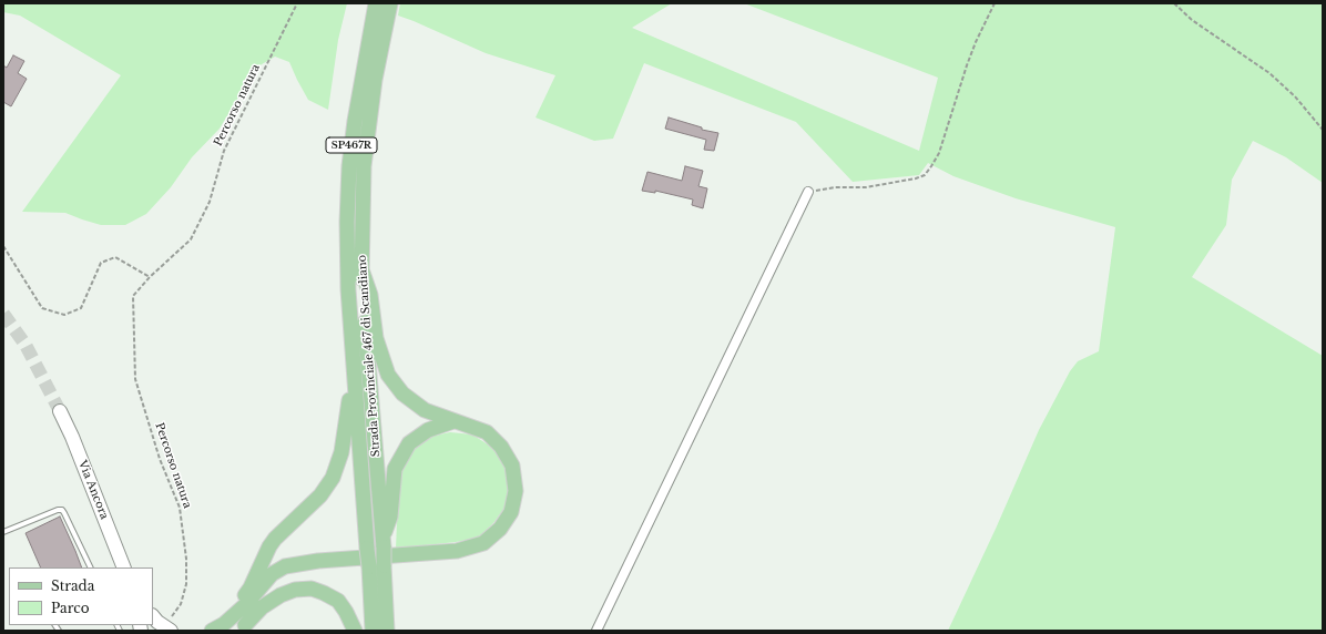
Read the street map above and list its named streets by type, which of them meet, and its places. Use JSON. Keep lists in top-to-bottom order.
{
  "streets": {
    "main road": ["SP467R", "Strada Provinciale 467 di Scandiano", "Via Ancora"],
    "path": ["Percorso natura"]
  },
  "legend": ["Strada", "Parco"]
}
